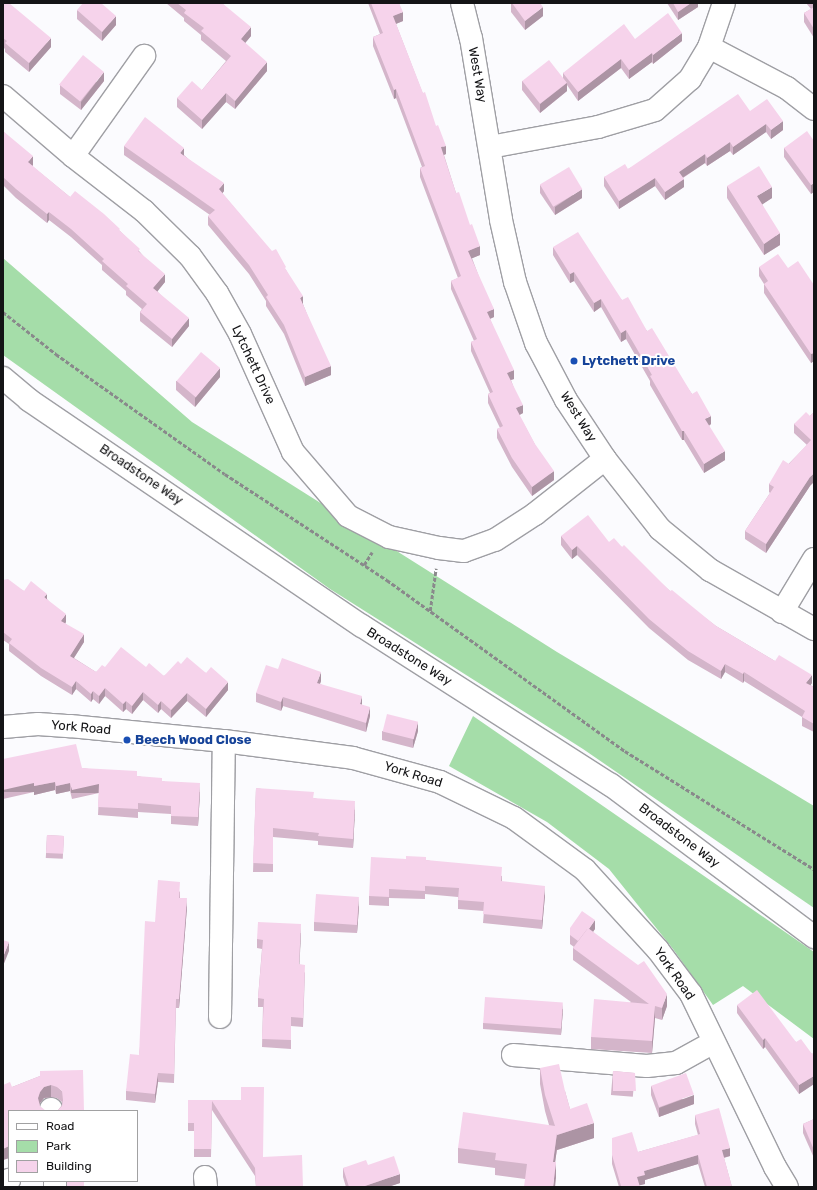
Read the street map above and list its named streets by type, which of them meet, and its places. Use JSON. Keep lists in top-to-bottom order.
{
  "streets": {
    "street": [
      "West Way",
      "Lytchett Drive",
      "Broadstone Way",
      "York Road"
    ]
  },
  "crossings": [
    ["West Way", "Lytchett Drive"]
  ],
  "places": ["Lytchett Drive", "Beech Wood Close"],
  "legend": ["Road", "Park", "Building"]
}
